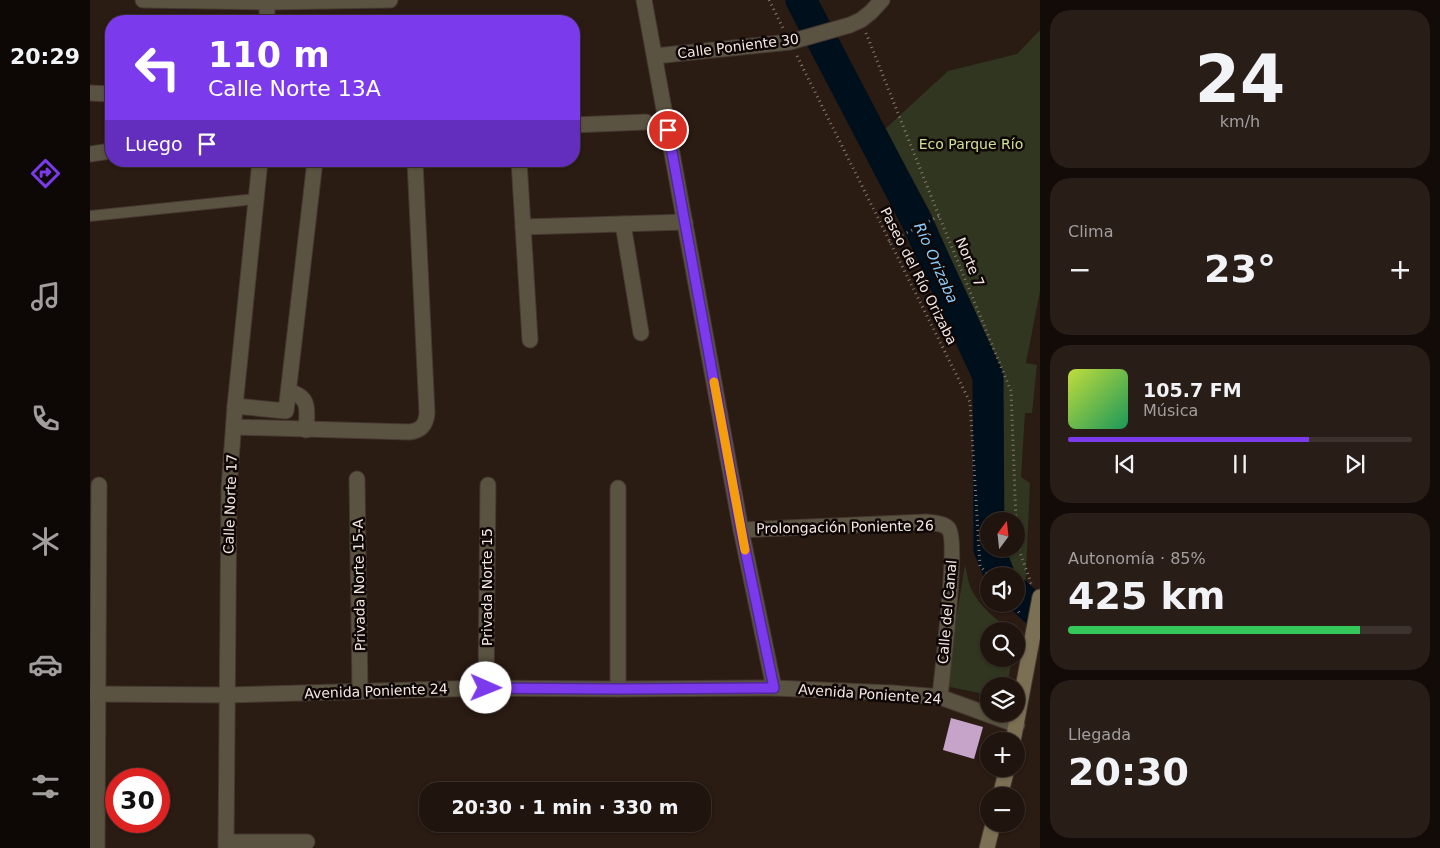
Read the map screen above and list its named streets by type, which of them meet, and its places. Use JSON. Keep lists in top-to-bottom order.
{
  "streets": {
    "street": [
      "Calle Poniente 30",
      "Calle Norte 17",
      "Prolongación Poniente 26",
      "Privada Norte 15-A",
      "Privada Norte 15",
      "Calle del Canal",
      "Avenida Poniente 24"
    ],
    "path": ["Norte 7", "Paseo del Río Orizaba"]
  },
  "crossings": [
    ["Calle Poniente 30", "Norte 7"],
    ["Calle Poniente 30", "Paseo del Río Orizaba"],
    ["Calle Norte 17", "Avenida Poniente 24"],
    ["Prolongación Poniente 26", "Calle del Canal"],
    ["Privada Norte 15-A", "Avenida Poniente 24"],
    ["Privada Norte 15", "Avenida Poniente 24"],
    ["Calle del Canal", "Avenida Poniente 24"]
  ],
  "water": ["Río Orizaba"],
  "parks": ["Eco Parque Río"],
  "north": "top",
  "page": {
    "tabs": "20:29",
    "tile": [
      ["24", "km/h"],
      "Clima",
      ["Autonomía · 85%", "425 km"],
      ["Llegada", "20:30"]
    ],
    "turn": ["110 m", "Calle Norte 13A"],
    "then": "Luego",
    "heat": ["−", "23°", "+"],
    "song": ["105.7 FM", "Música"],
    "map_buttons": ["+", "−"],
    "limit": "30",
    "trip": "20:30 · 1 min · 330 m"
  }
}
